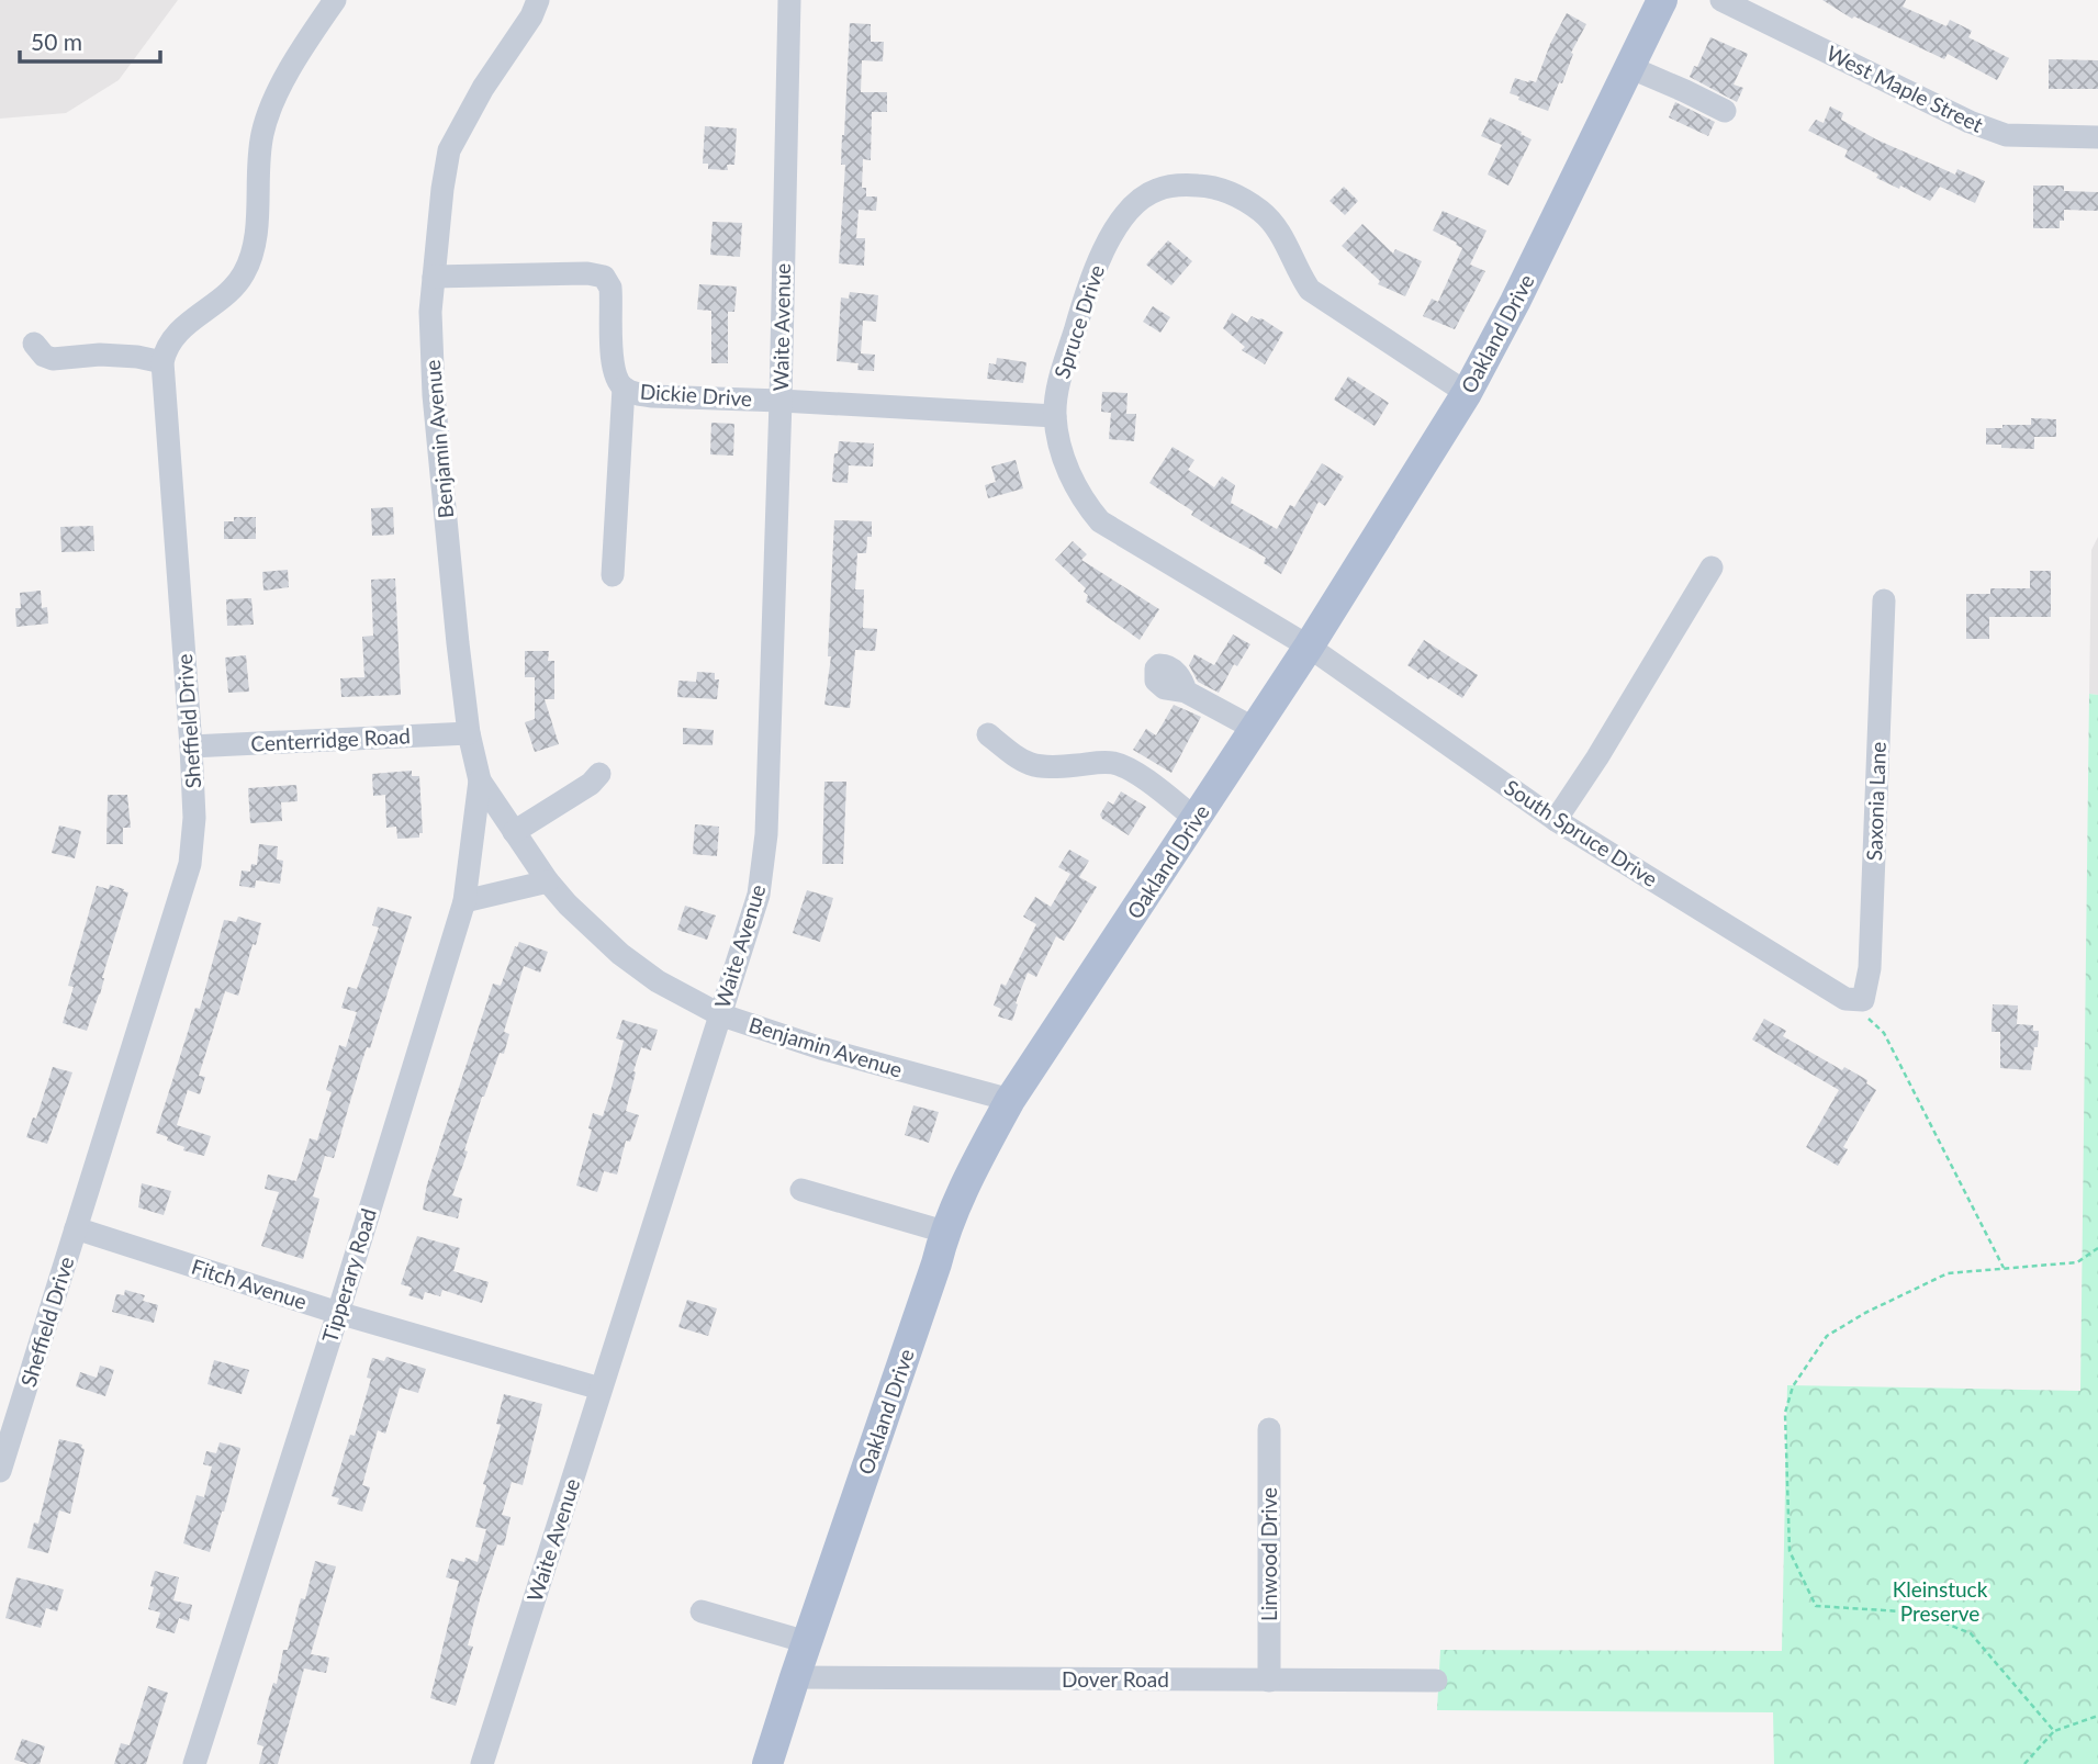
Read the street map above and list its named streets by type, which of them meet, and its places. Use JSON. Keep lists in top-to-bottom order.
{
  "streets": {
    "main road": ["Oakland Drive"],
    "street": [
      "West Maple Street",
      "Spruce Drive",
      "Waite Avenue",
      "Dickie Drive",
      "Benjamin Avenue",
      "Sheffield Drive",
      "Centerridge Road",
      "Saxonia Lane",
      "South Spruce Drive",
      "Tipperary Road",
      "Fitch Avenue",
      "Linwood Drive",
      "Dover Road"
    ]
  },
  "crossings": [
    ["Spruce Drive", "Oakland Drive"],
    ["Spruce Drive", "Dickie Drive"],
    ["Spruce Drive", "South Spruce Drive"],
    ["Waite Avenue", "Dickie Drive"],
    ["Waite Avenue", "Benjamin Avenue"],
    ["Waite Avenue", "Fitch Avenue"],
    ["Oakland Drive", "Benjamin Avenue"],
    ["Oakland Drive", "South Spruce Drive"],
    ["Oakland Drive", "Dover Road"],
    ["Dickie Drive", "Benjamin Avenue"],
    ["Benjamin Avenue", "Centerridge Road"],
    ["Benjamin Avenue", "Tipperary Road"],
    ["Sheffield Drive", "Centerridge Road"],
    ["Sheffield Drive", "Fitch Avenue"],
    ["Saxonia Lane", "South Spruce Drive"],
    ["Tipperary Road", "Fitch Avenue"],
    ["Linwood Drive", "Dover Road"]
  ],
  "parks": ["Kleinstuck Preserve"],
  "scale_bar": "50 m"
}
